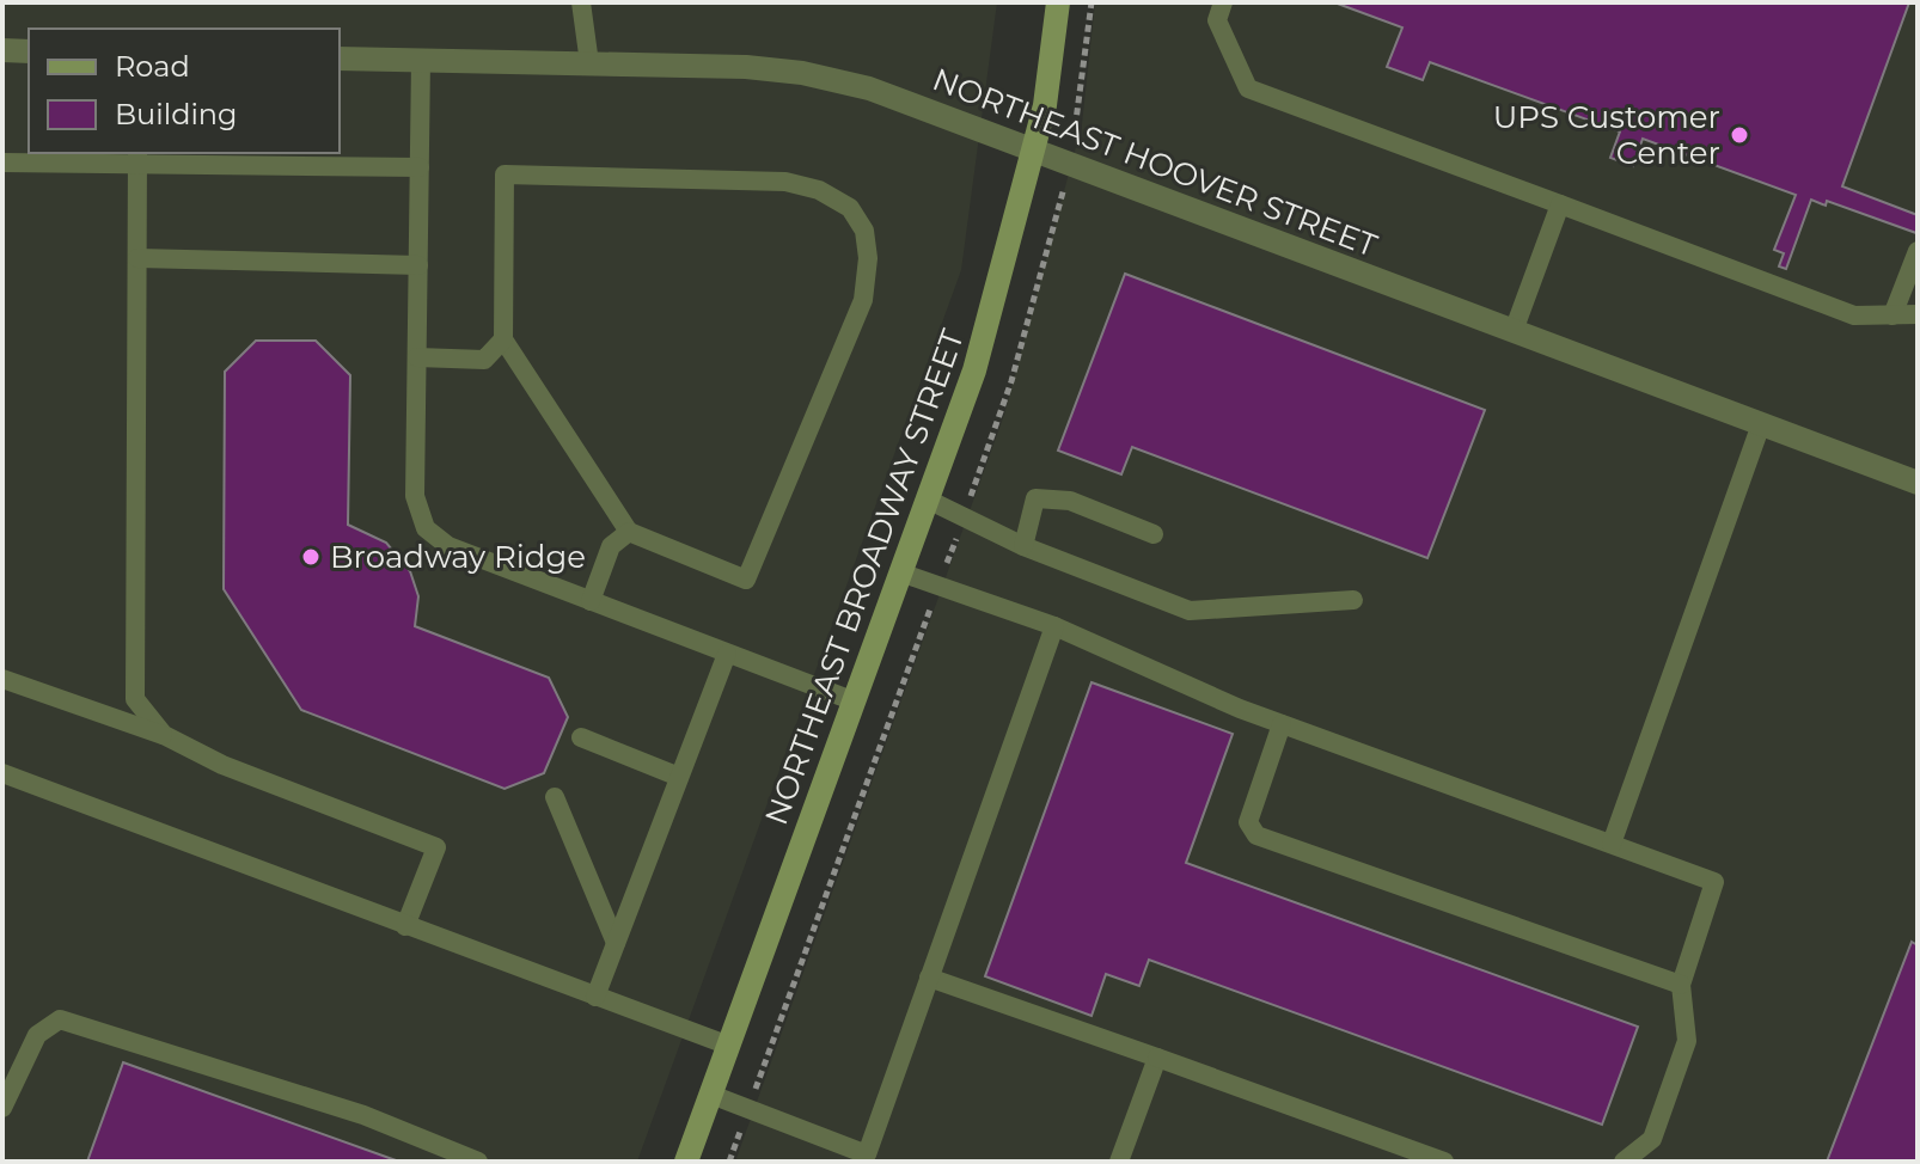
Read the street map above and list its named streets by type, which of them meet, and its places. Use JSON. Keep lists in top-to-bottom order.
{
  "streets": {
    "main road": ["NORTHEAST BROADWAY STREET"],
    "street": ["NORTHEAST HOOVER STREET"]
  },
  "crossings": [
    ["NORTHEAST HOOVER STREET", "NORTHEAST BROADWAY STREET"]
  ],
  "places": ["UPS Customer Center", "Broadway Ridge"],
  "legend": ["Road", "Building"]
}
